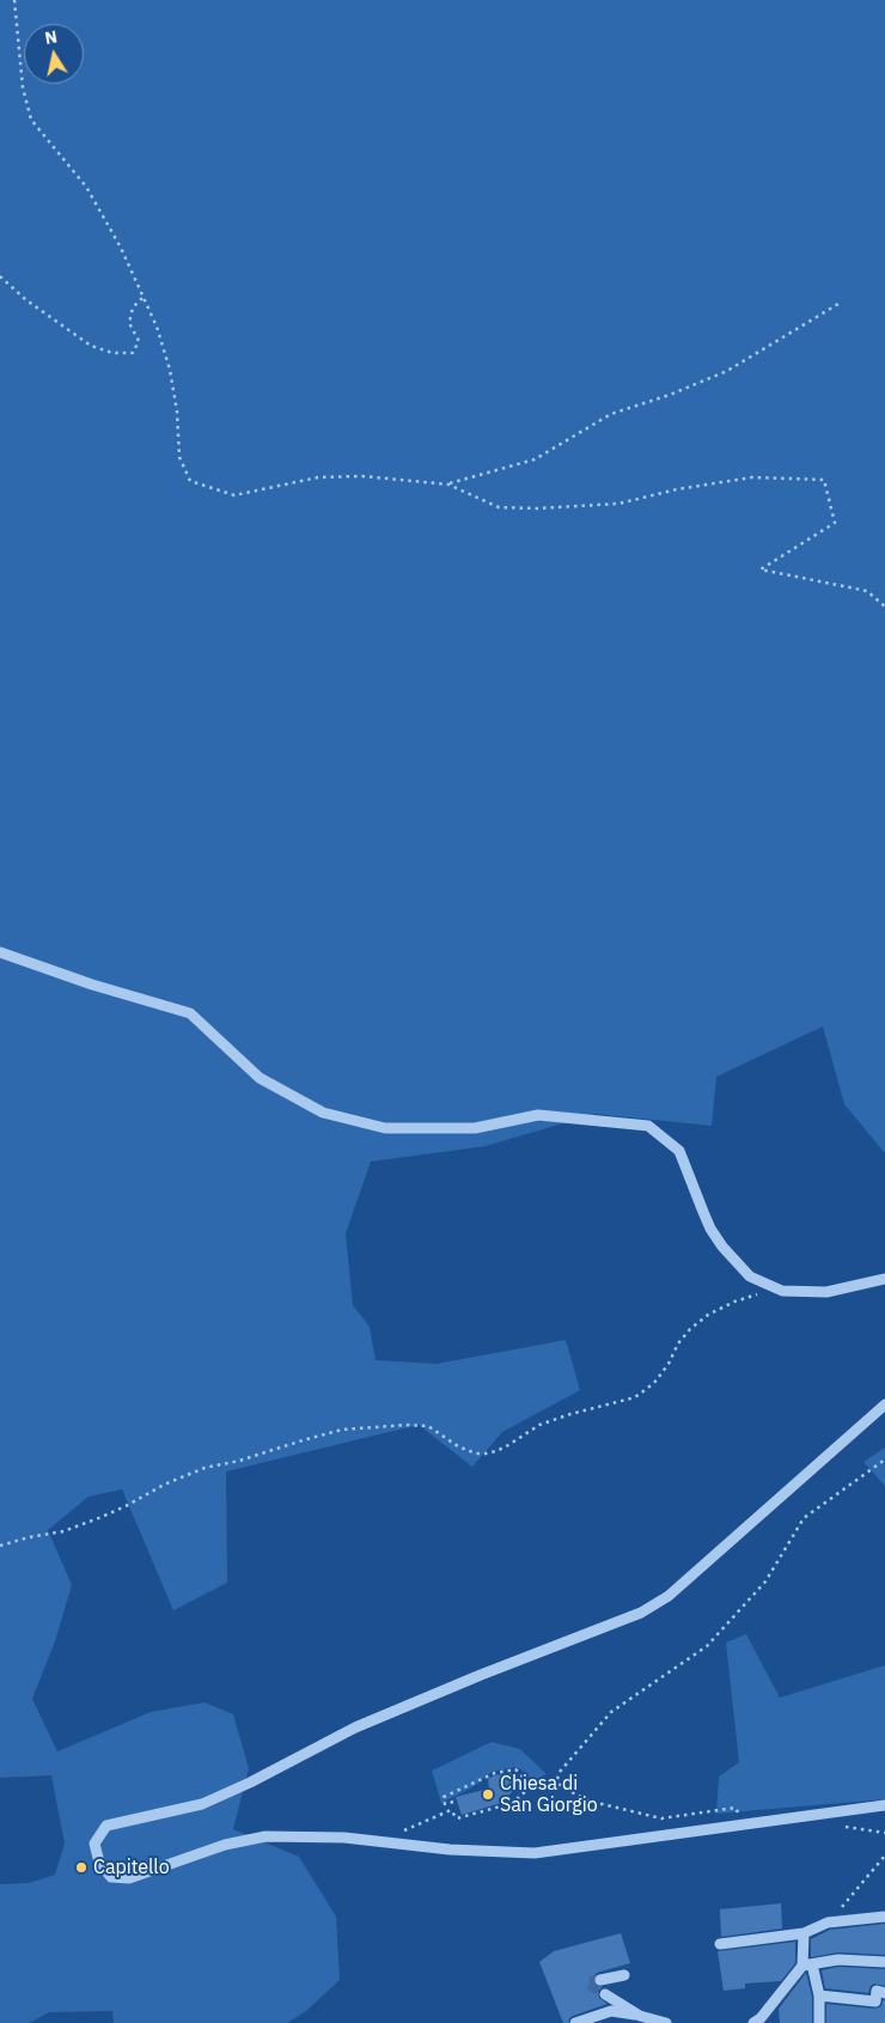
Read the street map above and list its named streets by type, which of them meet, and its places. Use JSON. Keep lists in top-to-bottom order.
{
  "places": ["Chiesa di San Giorgio", "Capitello"],
  "north": "top"
}
